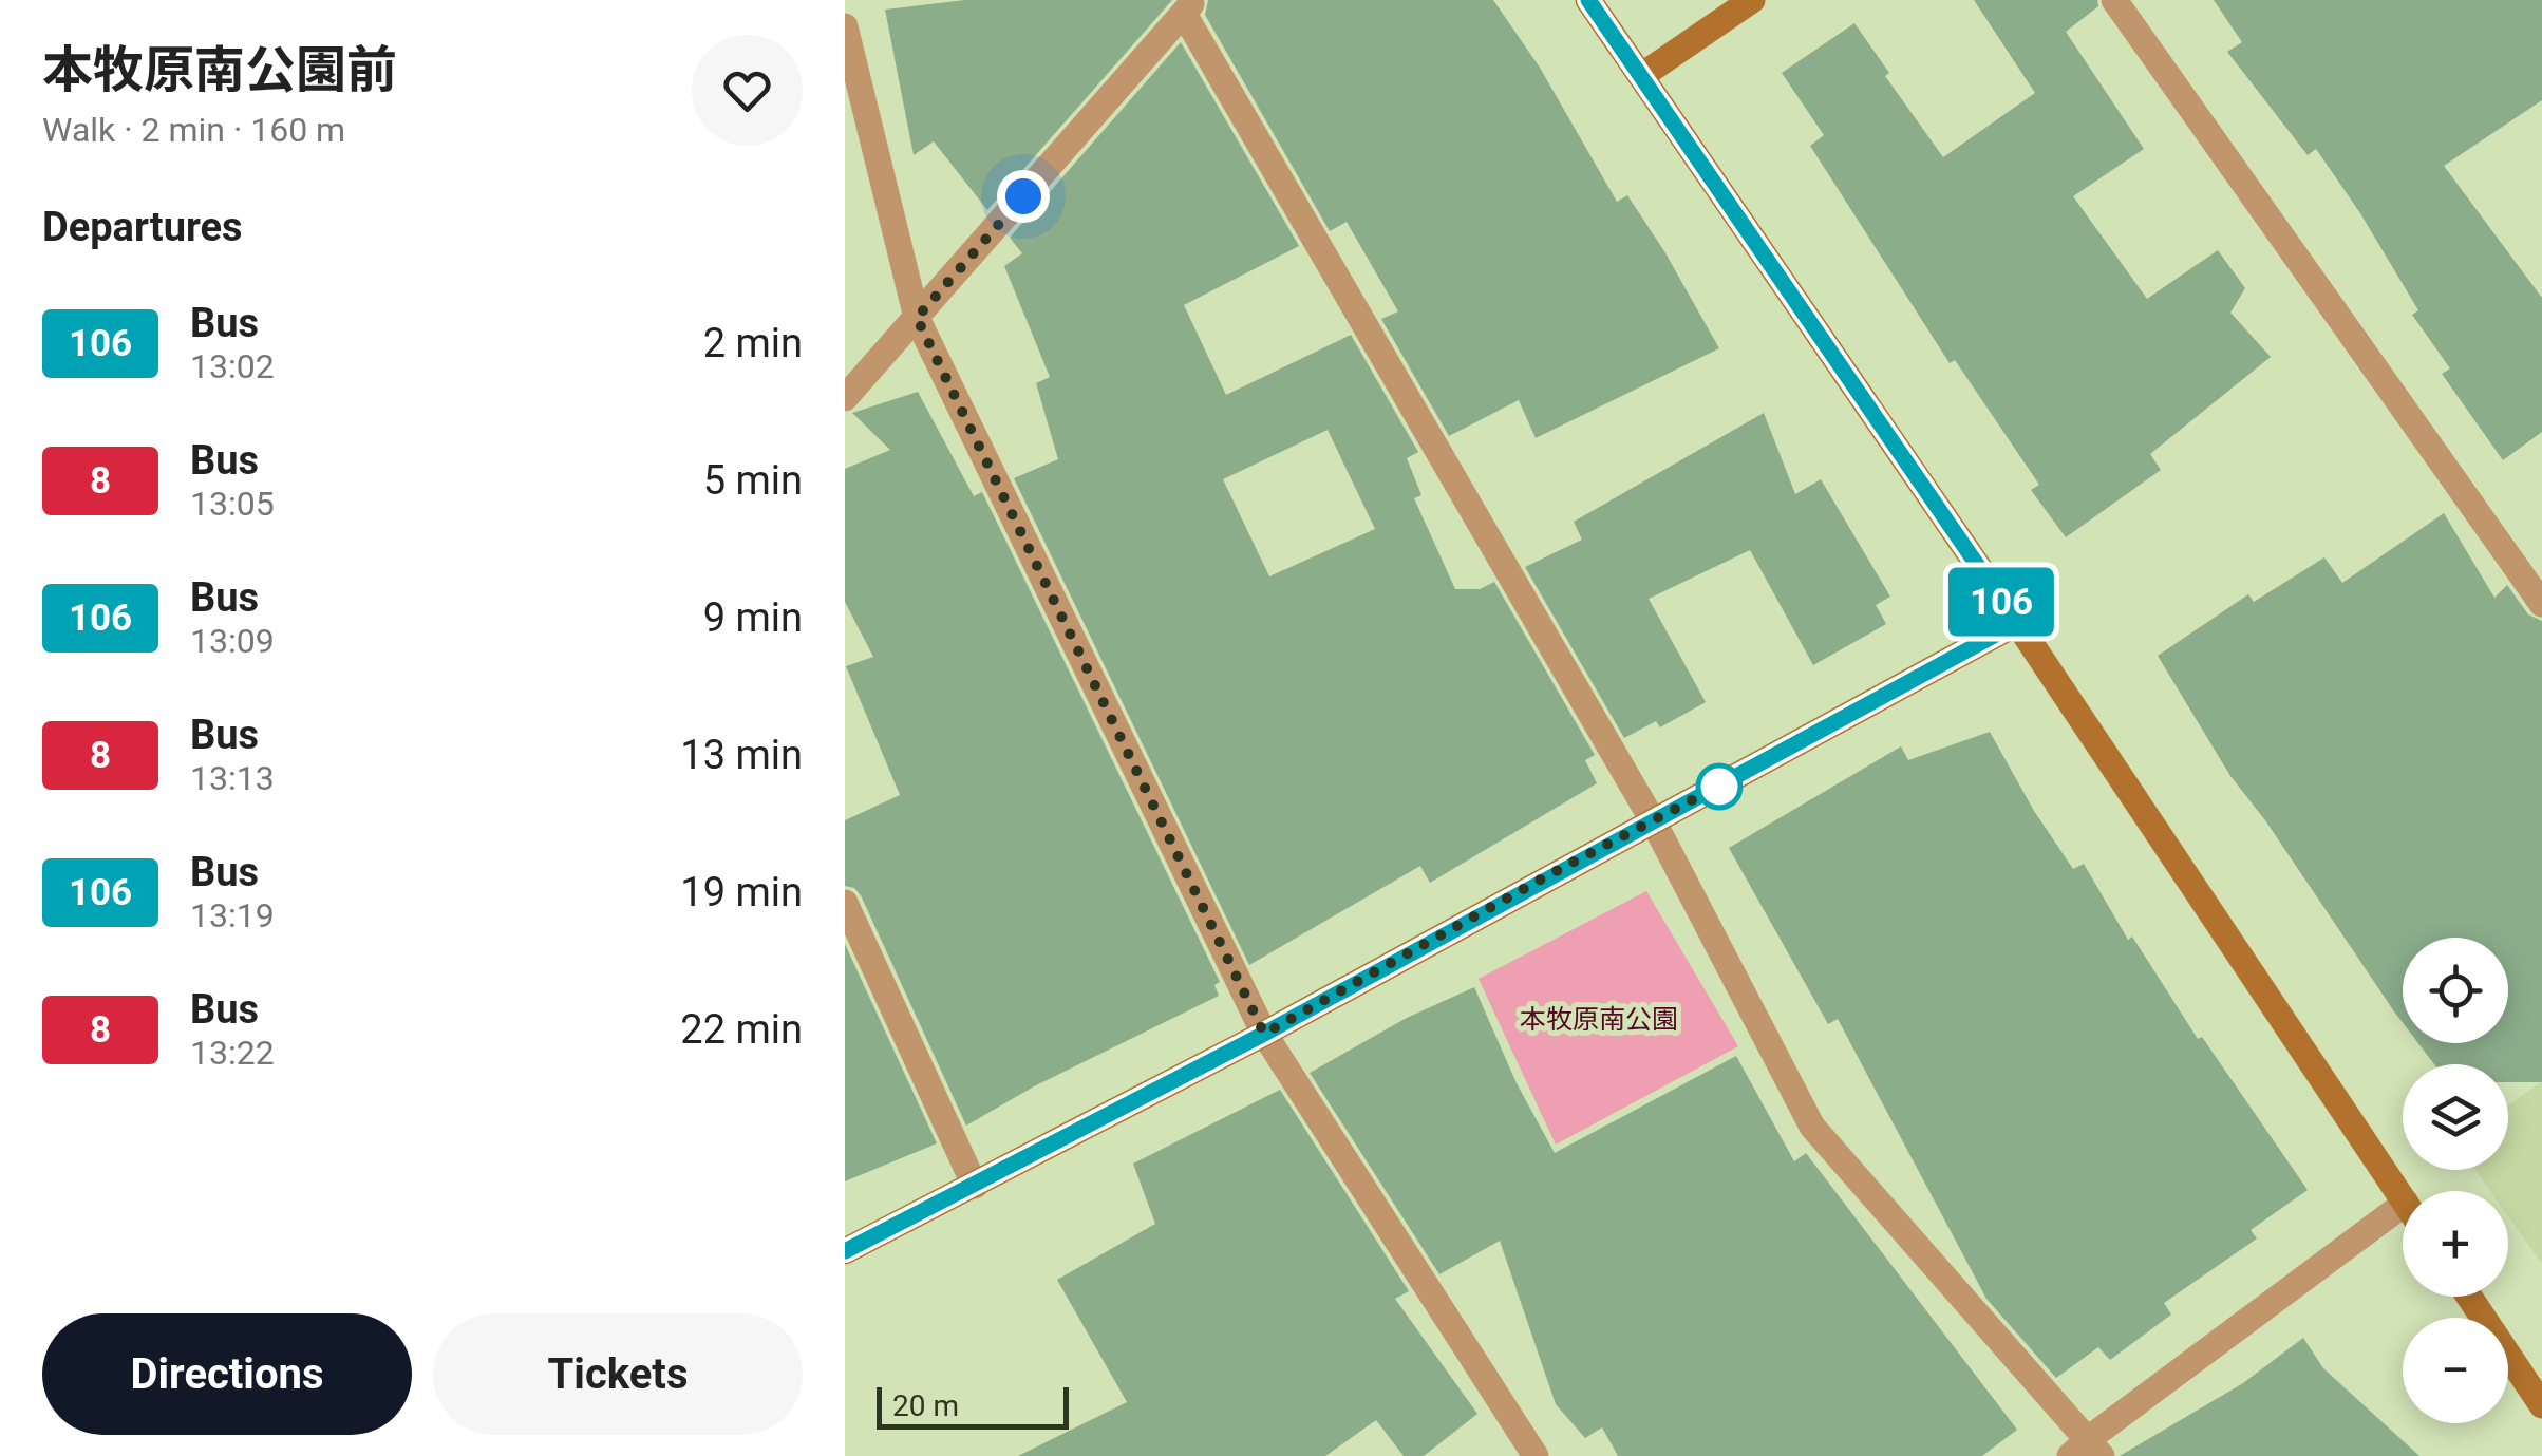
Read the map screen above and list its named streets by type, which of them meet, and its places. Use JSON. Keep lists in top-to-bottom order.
{
  "parks": ["本牧原南公園"],
  "lines": ["bus line 106"],
  "scale_bar": "20 m",
  "page": {
    "heading": [
      ["本牧原南公園前", "Walk · 2 min · 160 m"],
      "Departures"
    ],
    "on_map": "106",
    "list": [
      {
        "mark": "106",
        "name": "Bus",
        "note": "13:02",
        "value": "2 min"
      },
      {
        "mark": "8",
        "name": "Bus",
        "note": "13:05",
        "value": "5 min"
      },
      {
        "mark": "106",
        "name": "Bus",
        "note": "13:09",
        "value": "9 min"
      },
      {
        "mark": "8",
        "name": "Bus",
        "note": "13:13",
        "value": "13 min"
      },
      {
        "mark": "106",
        "name": "Bus",
        "note": "13:19",
        "value": "19 min"
      },
      {
        "mark": "8",
        "name": "Bus",
        "note": "13:22",
        "value": "22 min"
      }
    ],
    "map_buttons": ["+", "−"],
    "buttons": ["Directions", "Tickets"],
    "scale": "20 m"
  }
}
